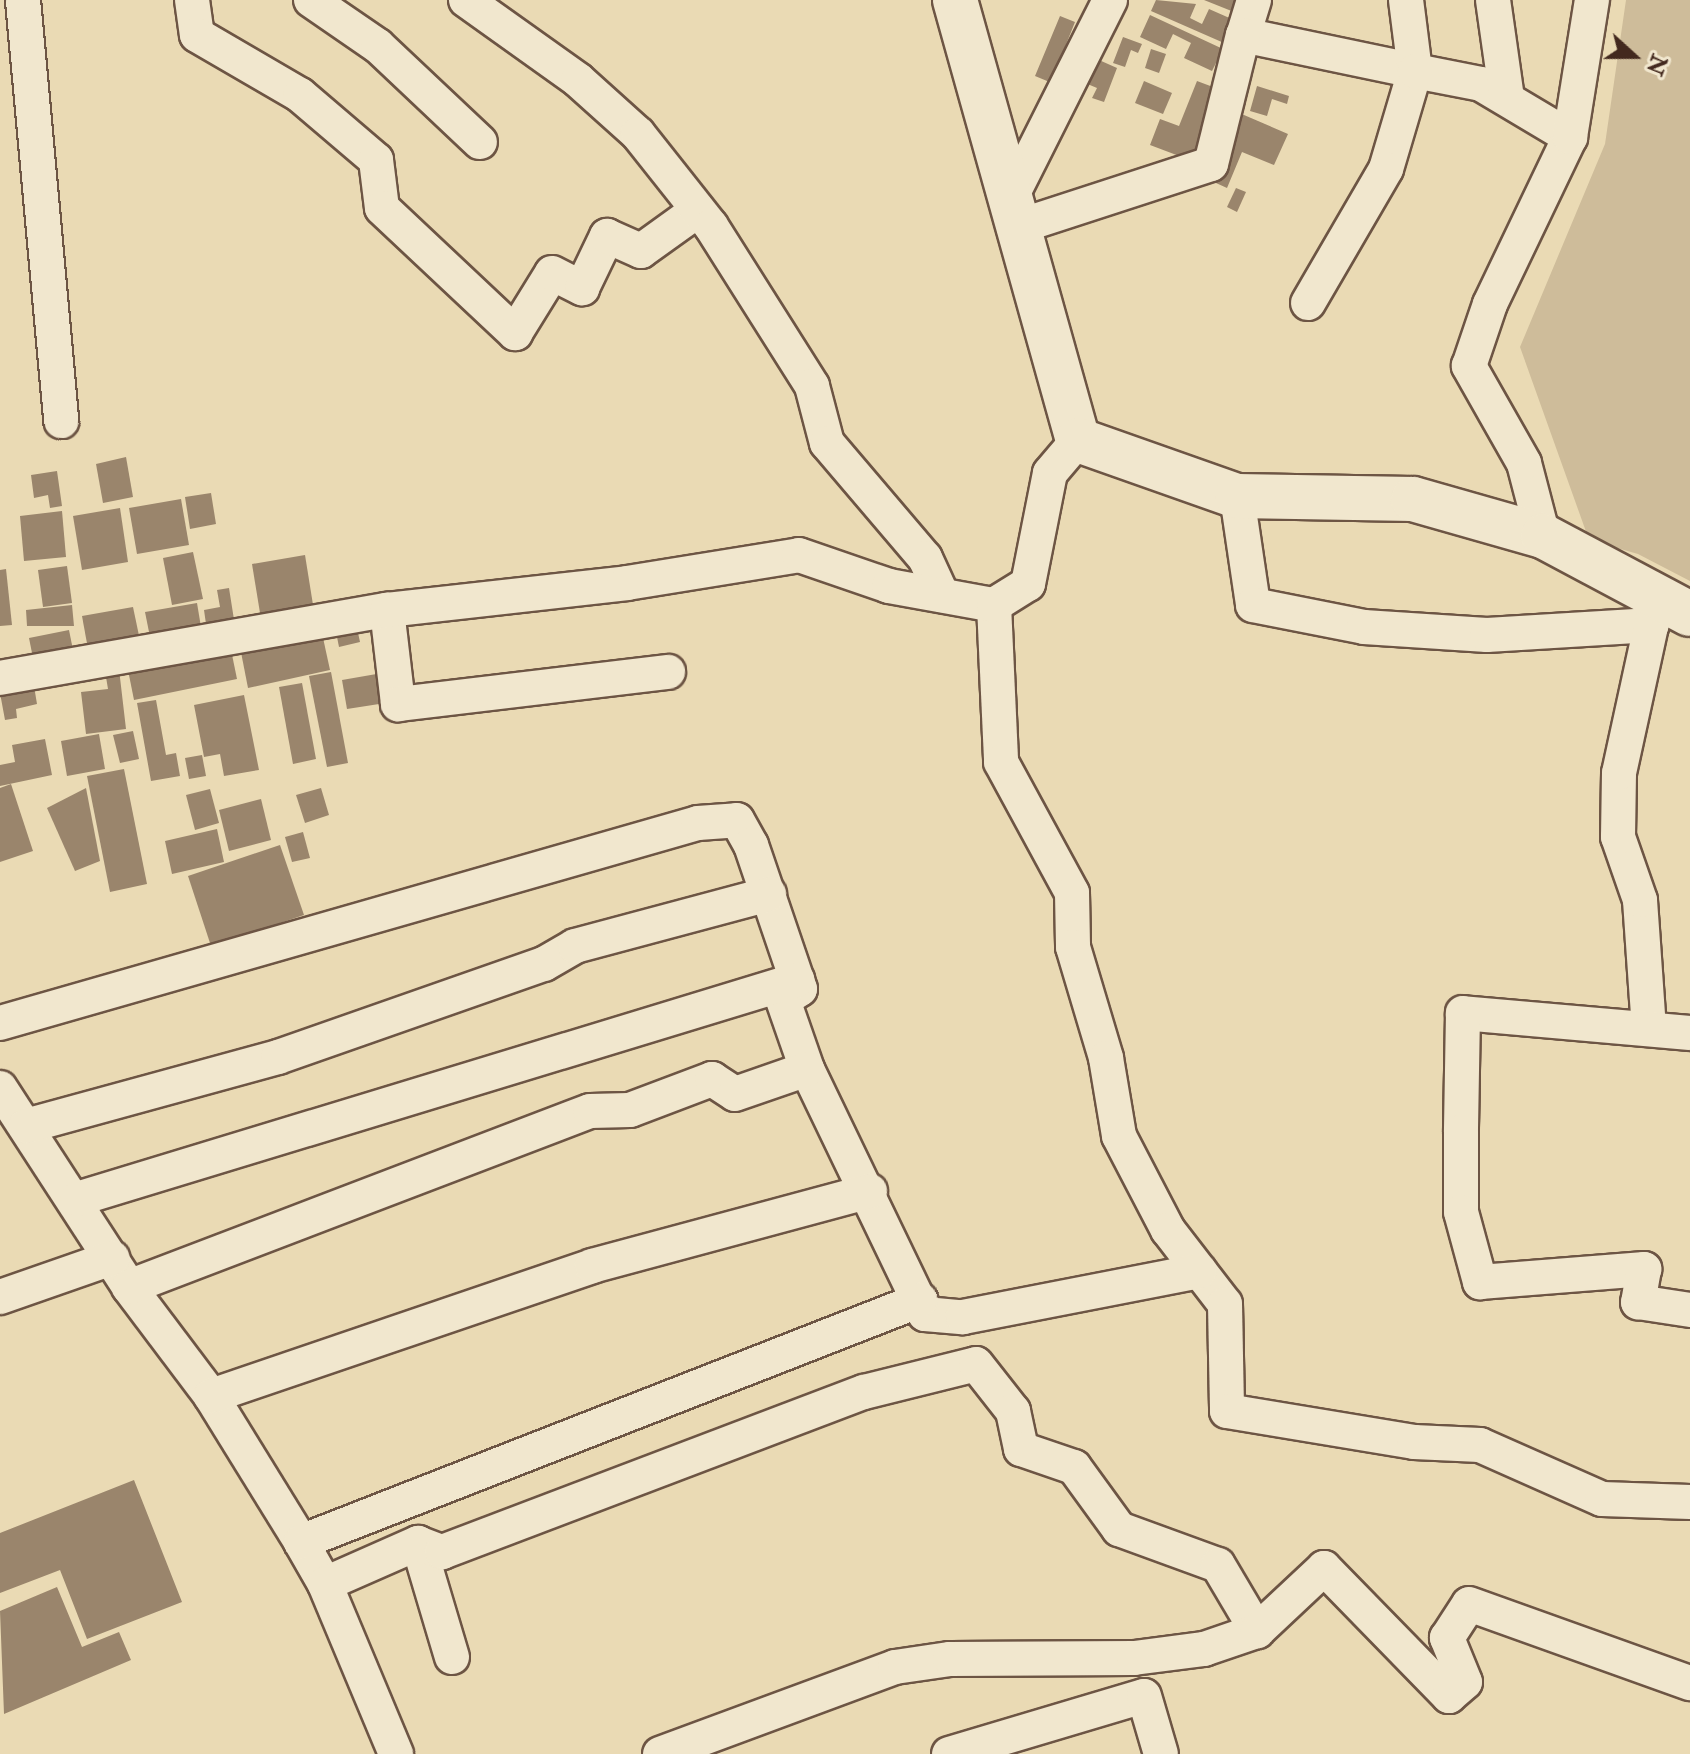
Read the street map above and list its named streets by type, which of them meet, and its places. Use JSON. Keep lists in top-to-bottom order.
{
  "north": "right"
}
